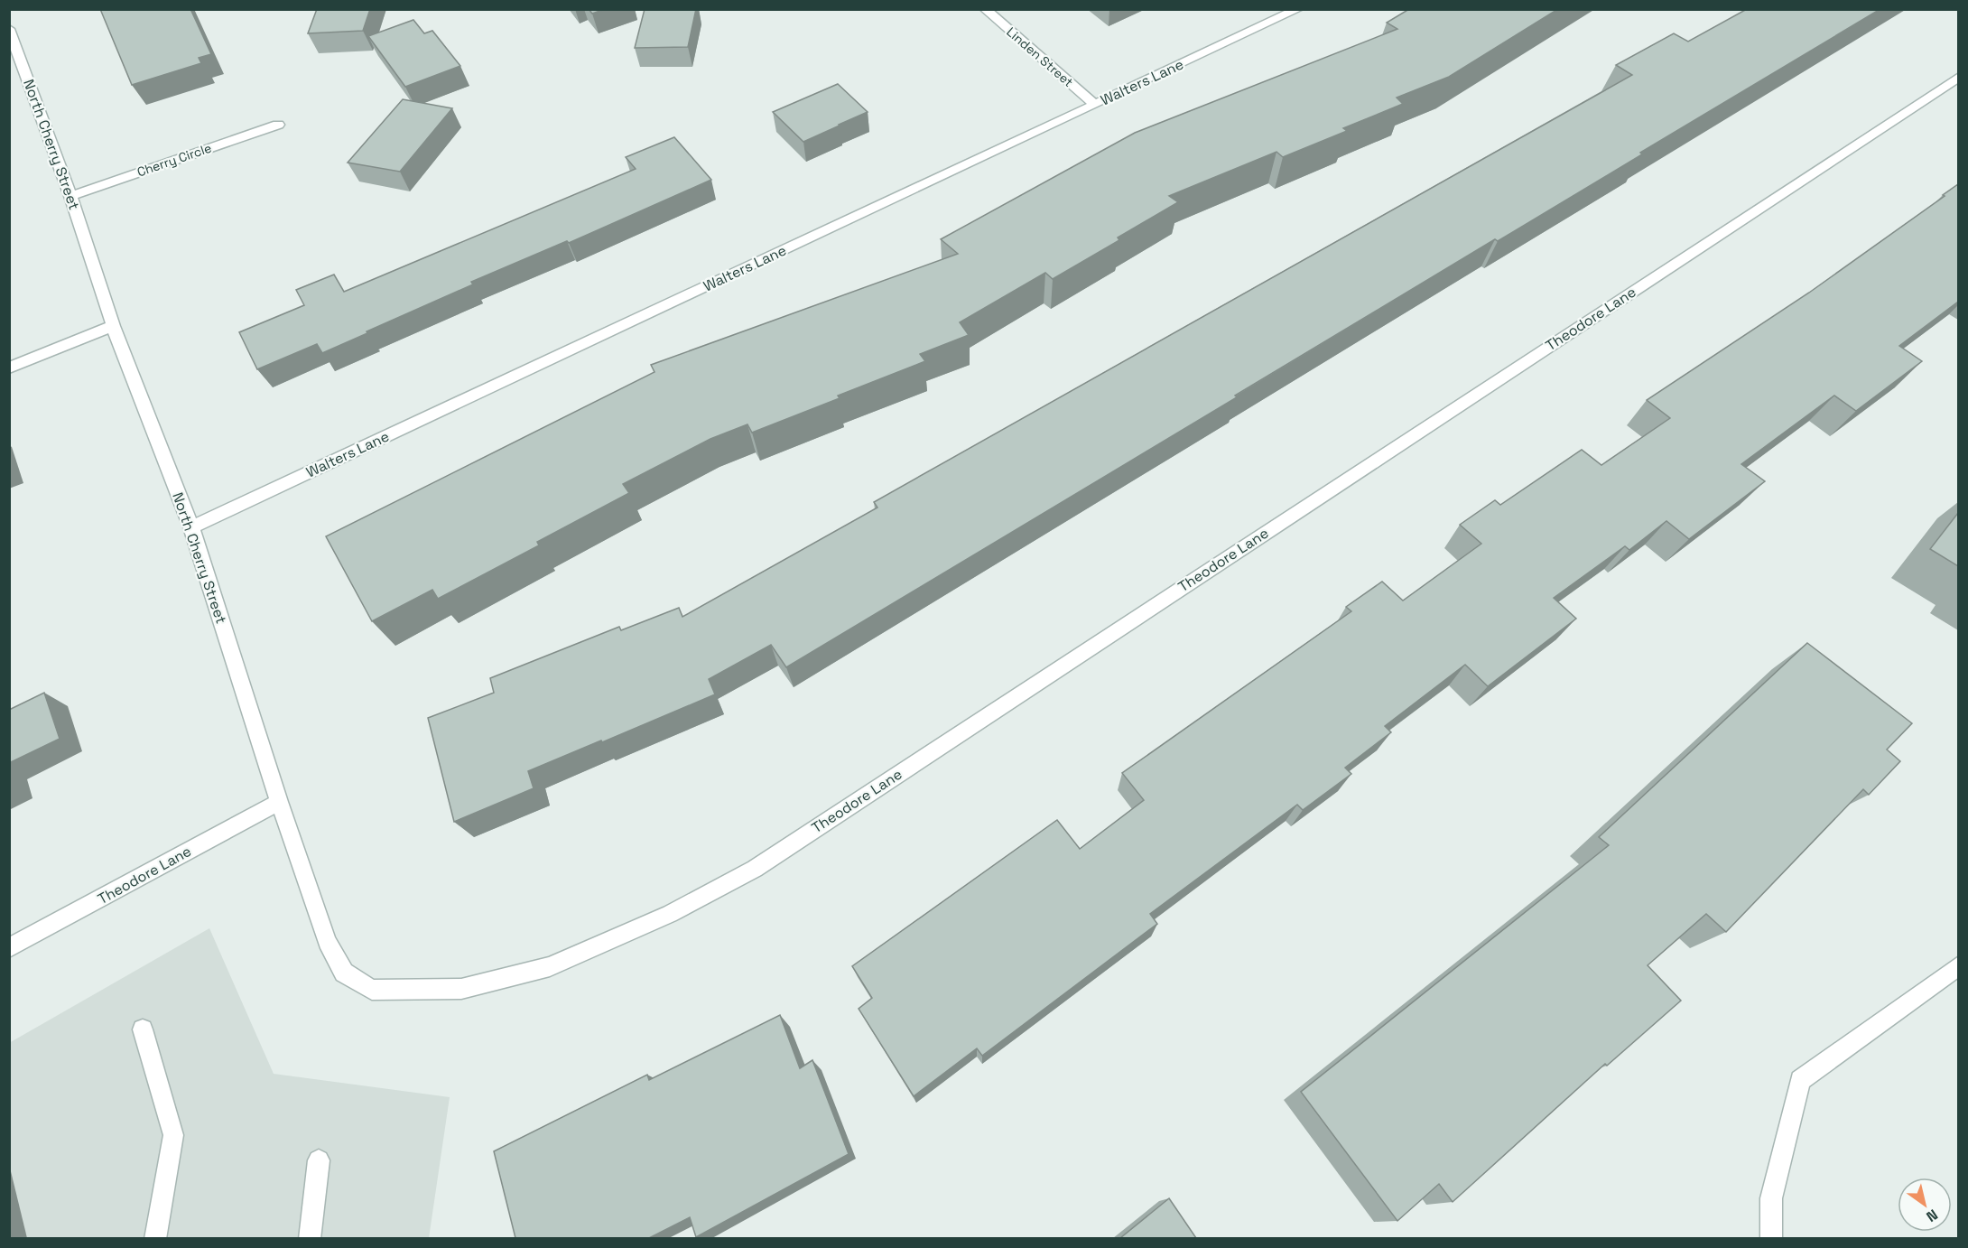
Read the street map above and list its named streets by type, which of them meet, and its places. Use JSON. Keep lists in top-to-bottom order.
{
  "streets": {
    "street": [
      "Linden Street",
      "Walters Lane",
      "North Cherry Street",
      "Cherry Circle",
      "Theodore Lane"
    ]
  },
  "crossings": [
    ["Linden Street", "Walters Lane"],
    ["Walters Lane", "North Cherry Street"],
    ["North Cherry Street", "Cherry Circle"],
    ["North Cherry Street", "Theodore Lane"]
  ],
  "north": "bottom right"
}
